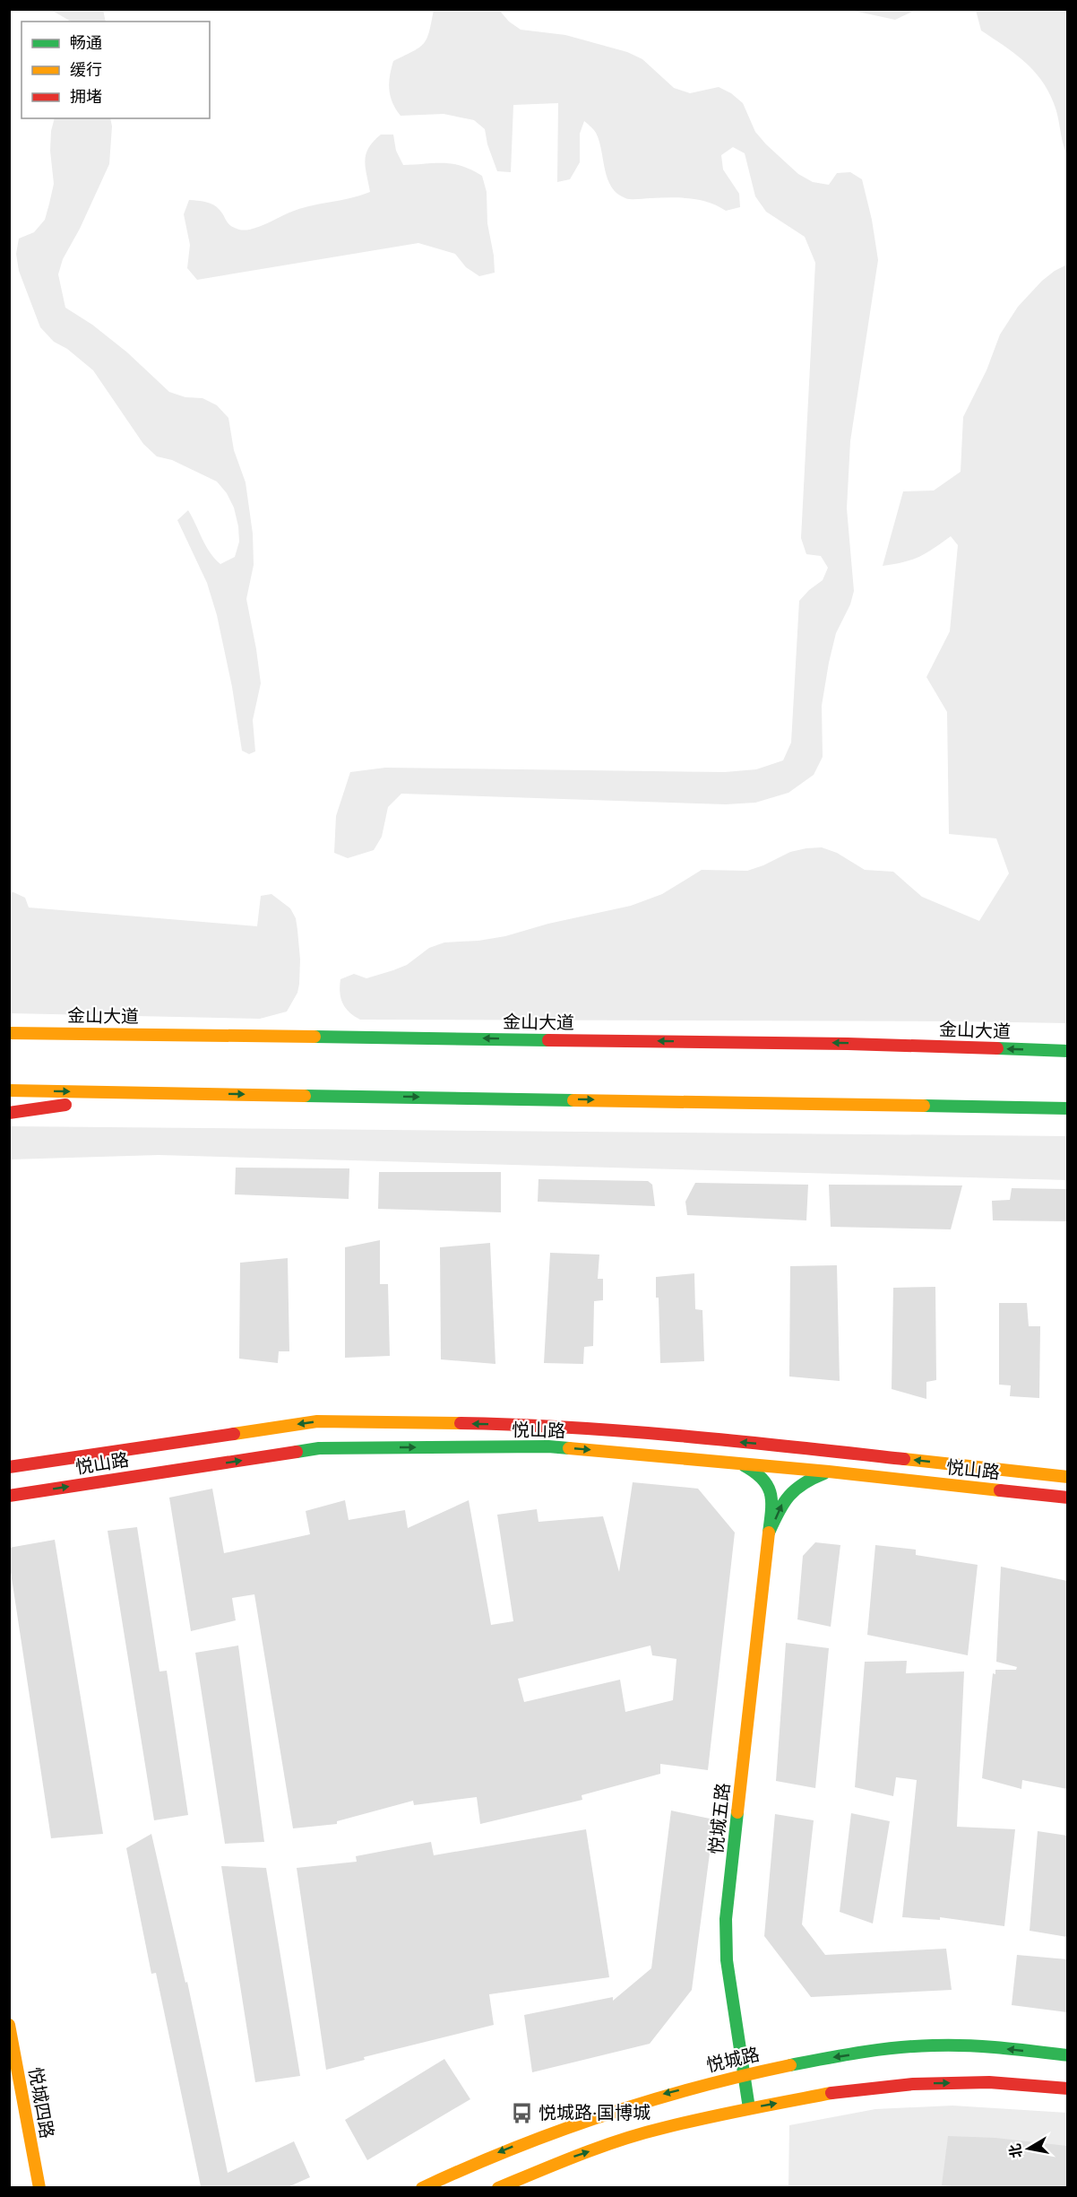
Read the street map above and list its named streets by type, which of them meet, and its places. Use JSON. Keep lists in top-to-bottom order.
{
  "streets": {
    "main road": [
      "金山大道",
      "悦山路",
      "悦城五路",
      "悦城路",
      "悦城四路"
    ]
  },
  "crossings": [
    ["悦山路", "悦城五路"],
    ["悦城五路", "悦城路"]
  ],
  "places": {
    "bus stop": ["悦城路·国博城"]
  },
  "legend": ["畅通", "缓行", "拥堵"],
  "north": "left"
}
